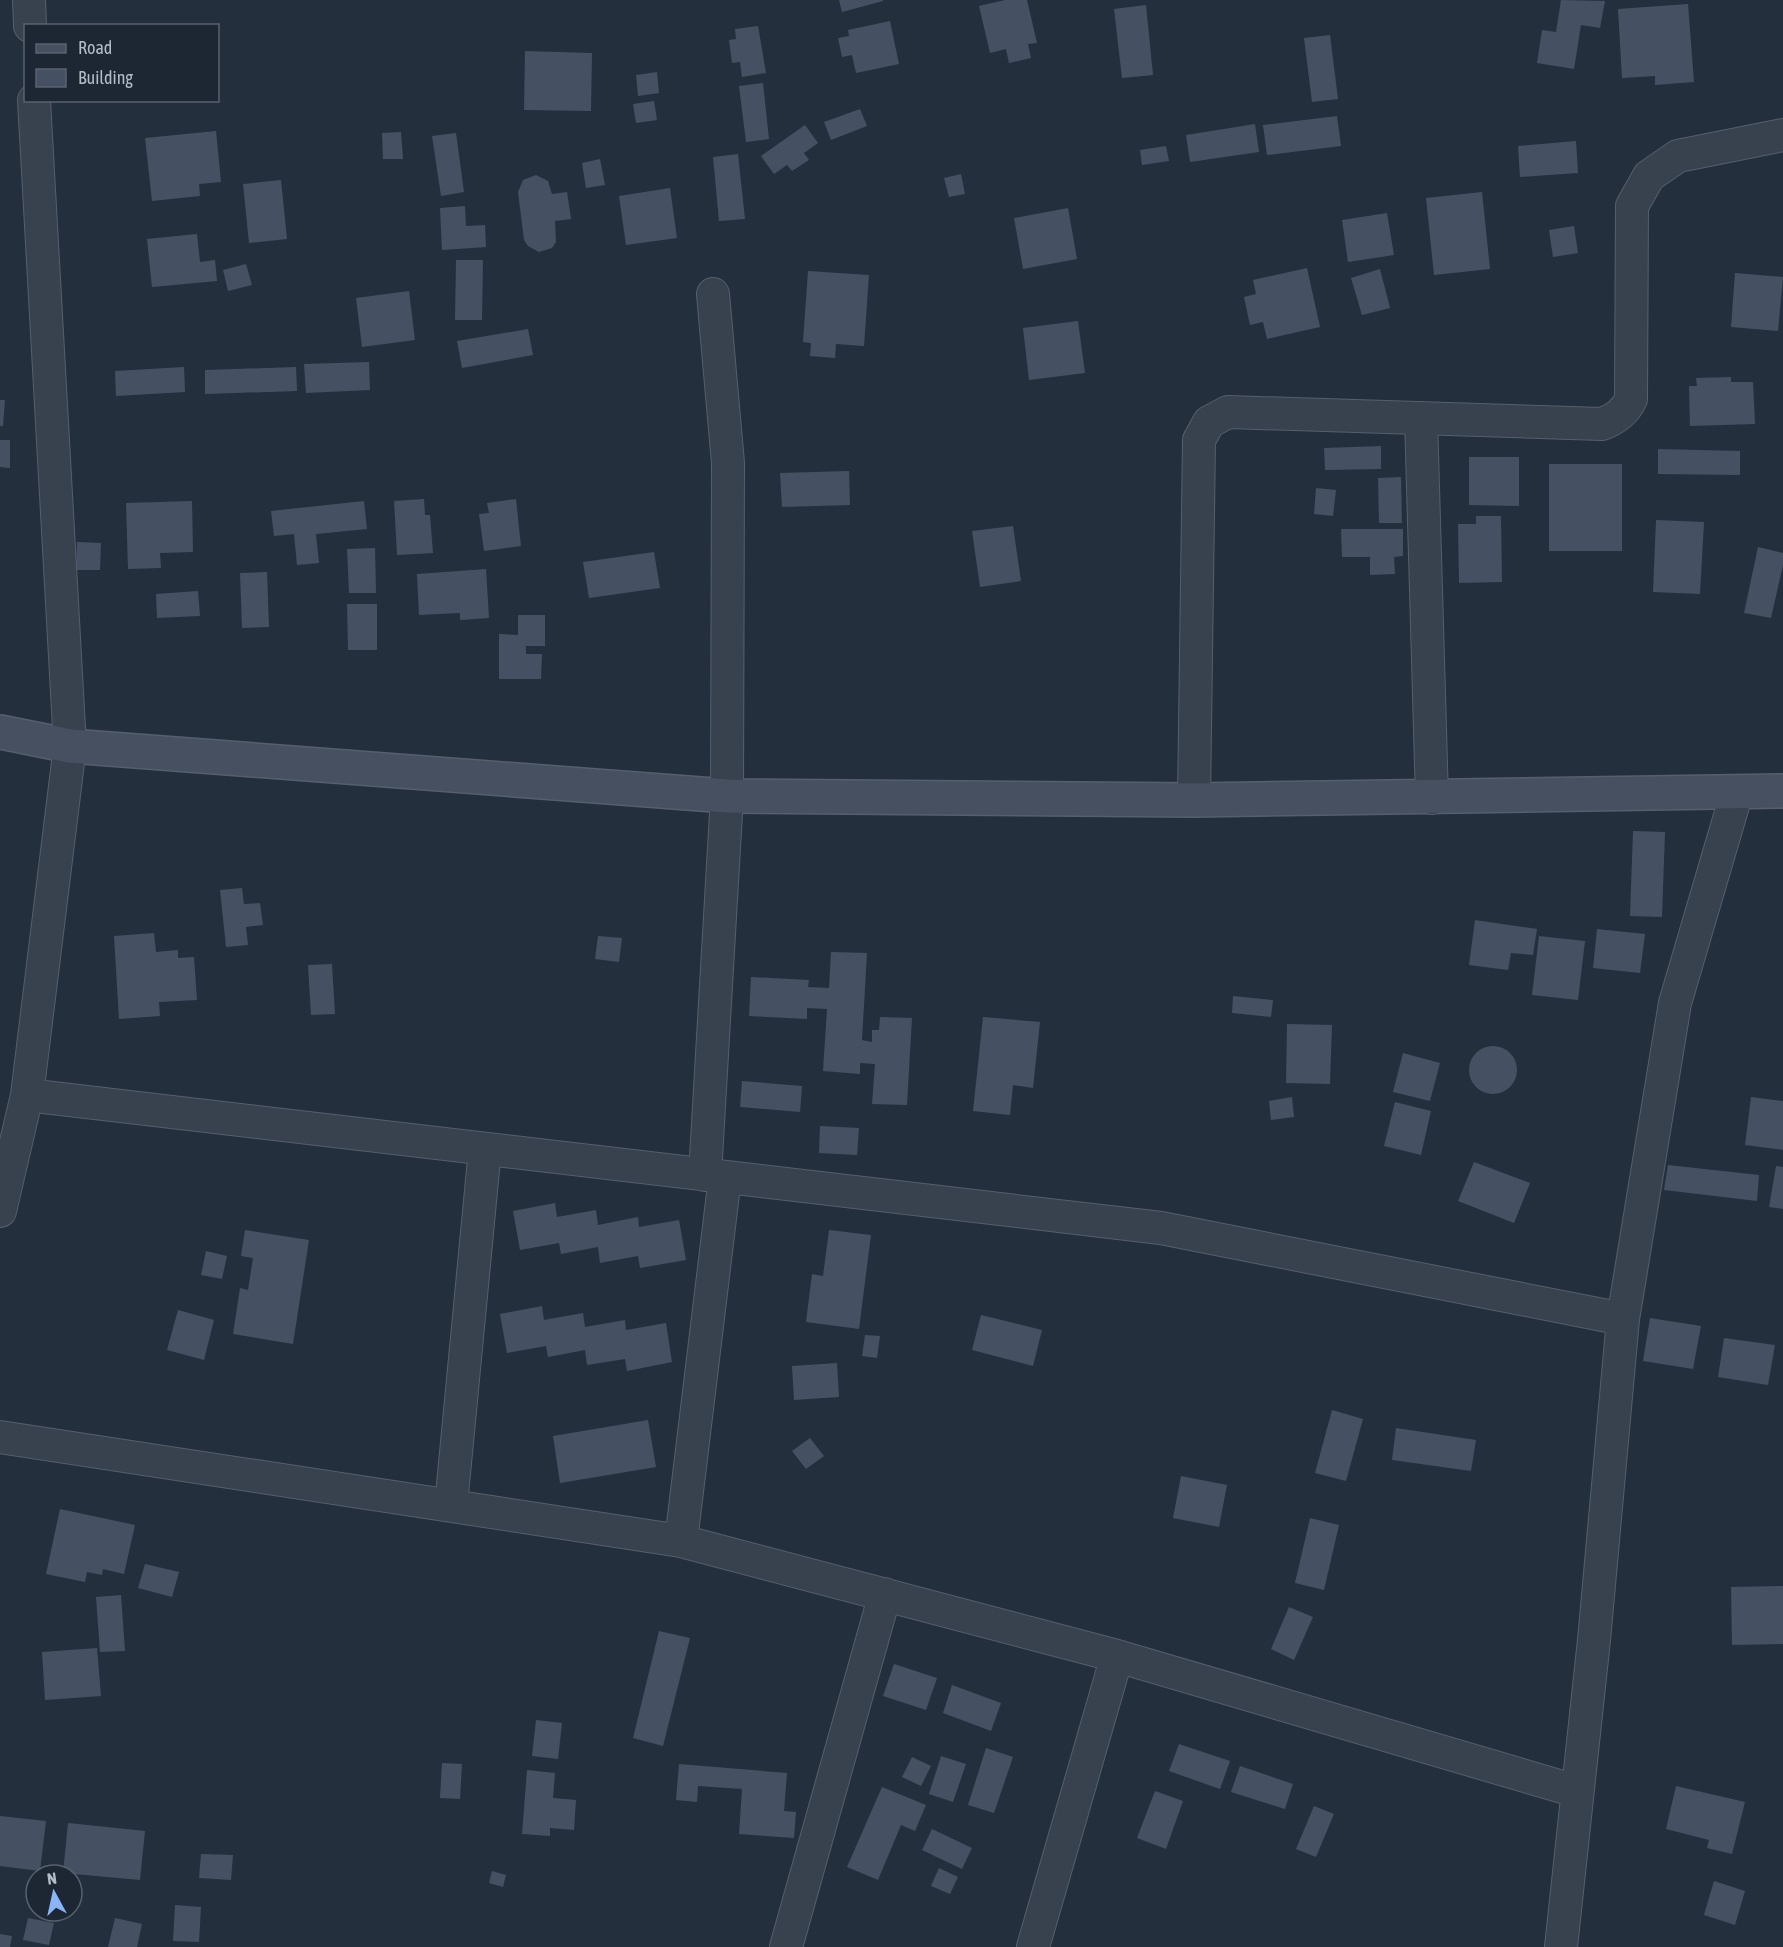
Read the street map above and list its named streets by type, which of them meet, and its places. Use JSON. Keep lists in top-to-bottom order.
{
  "legend": ["Road", "Building"],
  "north": "top"
}
